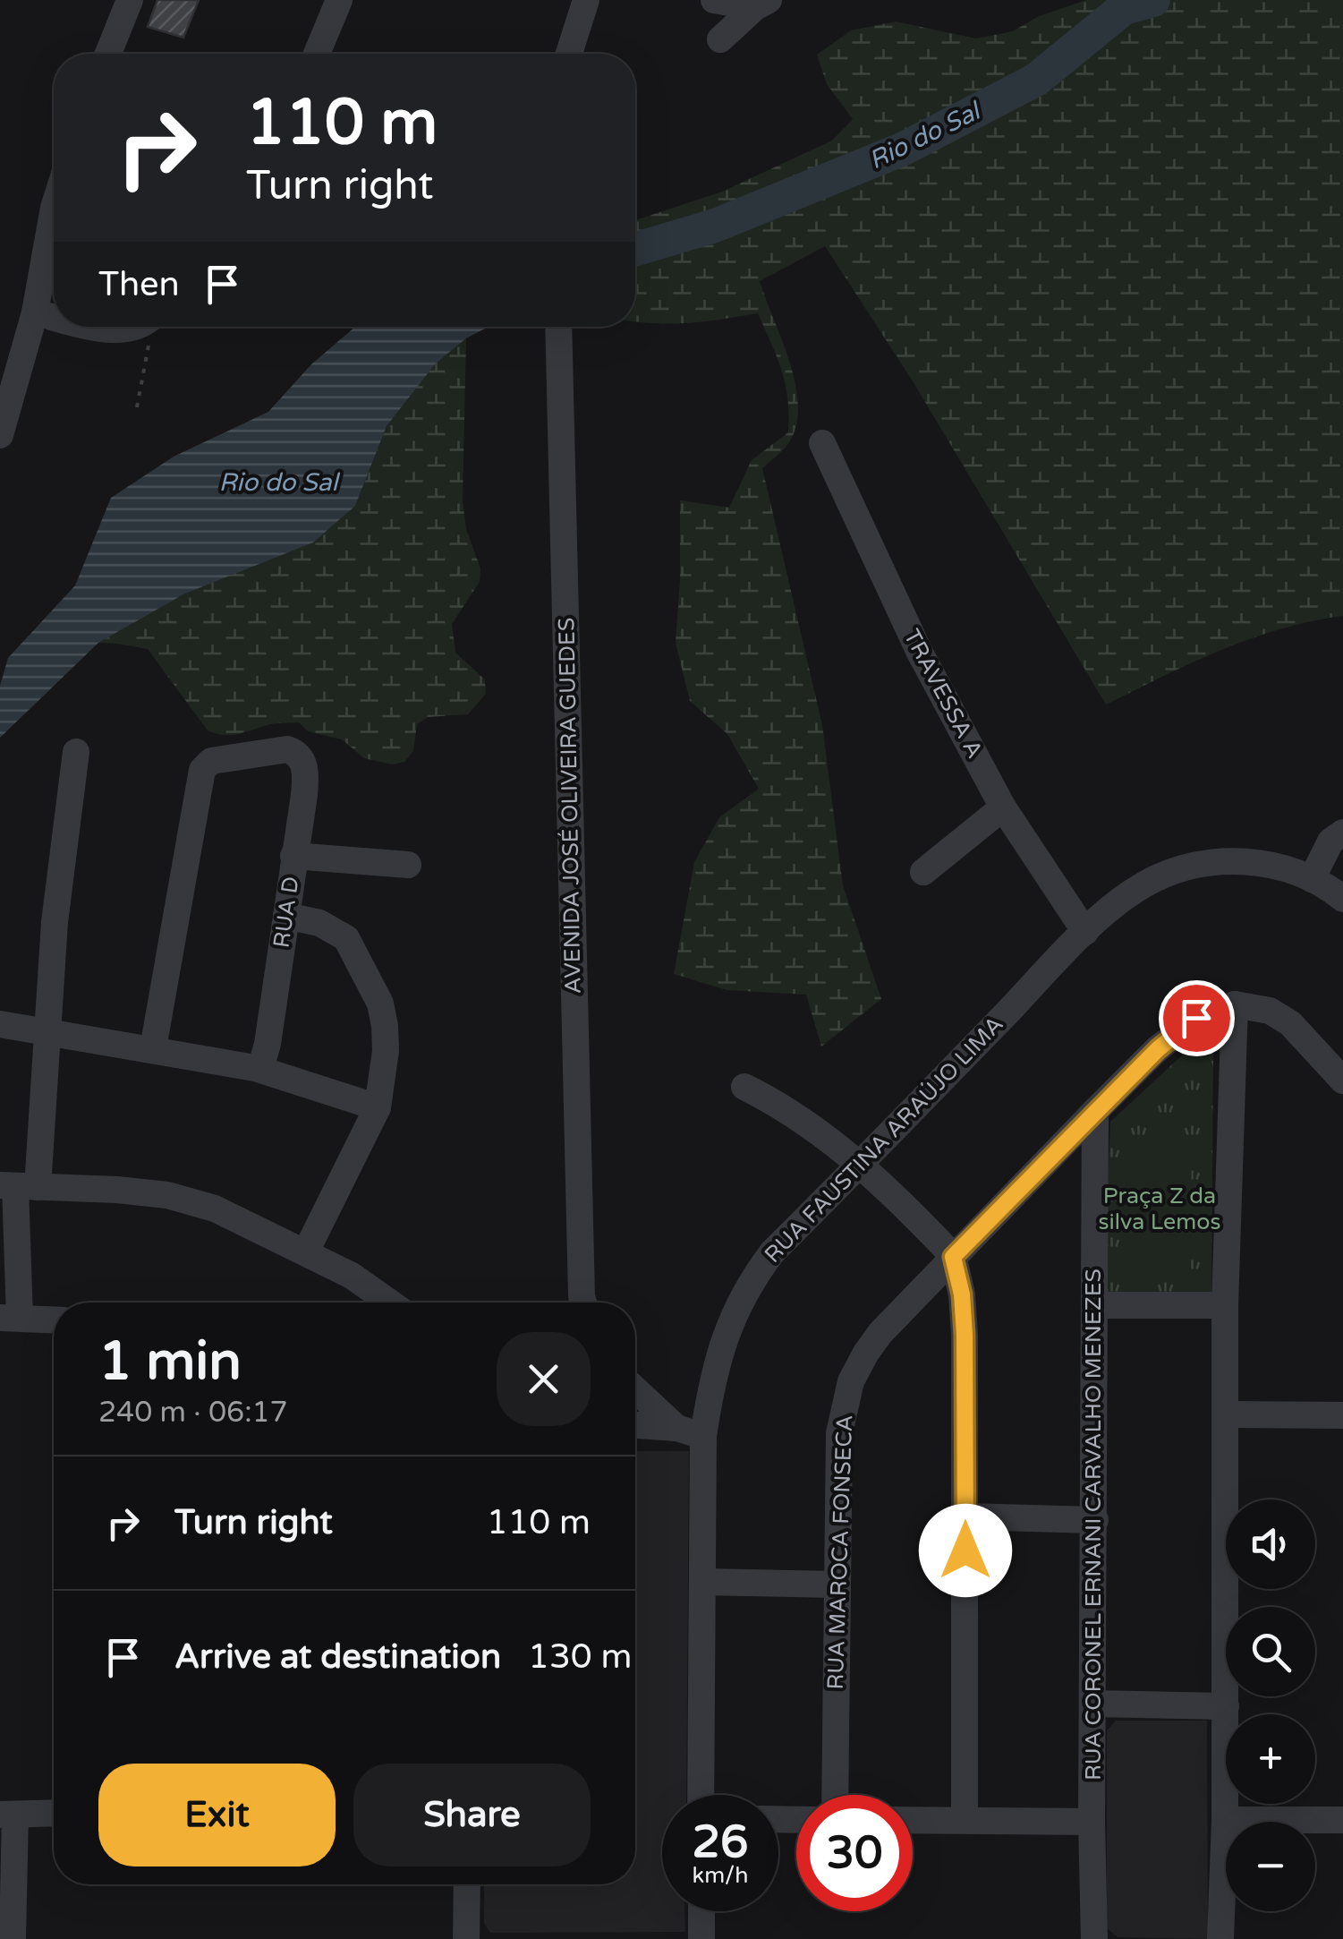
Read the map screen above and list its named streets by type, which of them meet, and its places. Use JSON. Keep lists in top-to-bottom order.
{
  "streets": {
    "street": [
      "TRAVESSA A",
      "AVENIDA JOSÉ OLIVEIRA GUEDES",
      "RUA D",
      "RUA FAUSTINA ARAÚJO LIMA",
      "RUA CORONEL ERNANI CARVALHO MENEZES",
      "RUA MAROCA FONSECA"
    ]
  },
  "crossings": [
    ["TRAVESSA A", "RUA FAUSTINA ARAÚJO LIMA"],
    ["RUA CORONEL ERNANI CARVALHO MENEZES", "RUA MAROCA FONSECA"]
  ],
  "water": ["Rio do Sal"],
  "parks": ["Praça Z da silva Lemos"],
  "page": {
    "turn": ["110 m", "Turn right"],
    "then": "Then",
    "heading": ["1 min", "240 m · 06:17"],
    "list": [
      {
        "name": "Turn right",
        "value": "110 m"
      },
      {
        "name": "Arrive at destination",
        "value": "130 m"
      }
    ],
    "map_buttons": ["+", "−"],
    "buttons": ["Exit", "Share"],
    "speed": "26 km/h",
    "limit": "30"
  }
}
